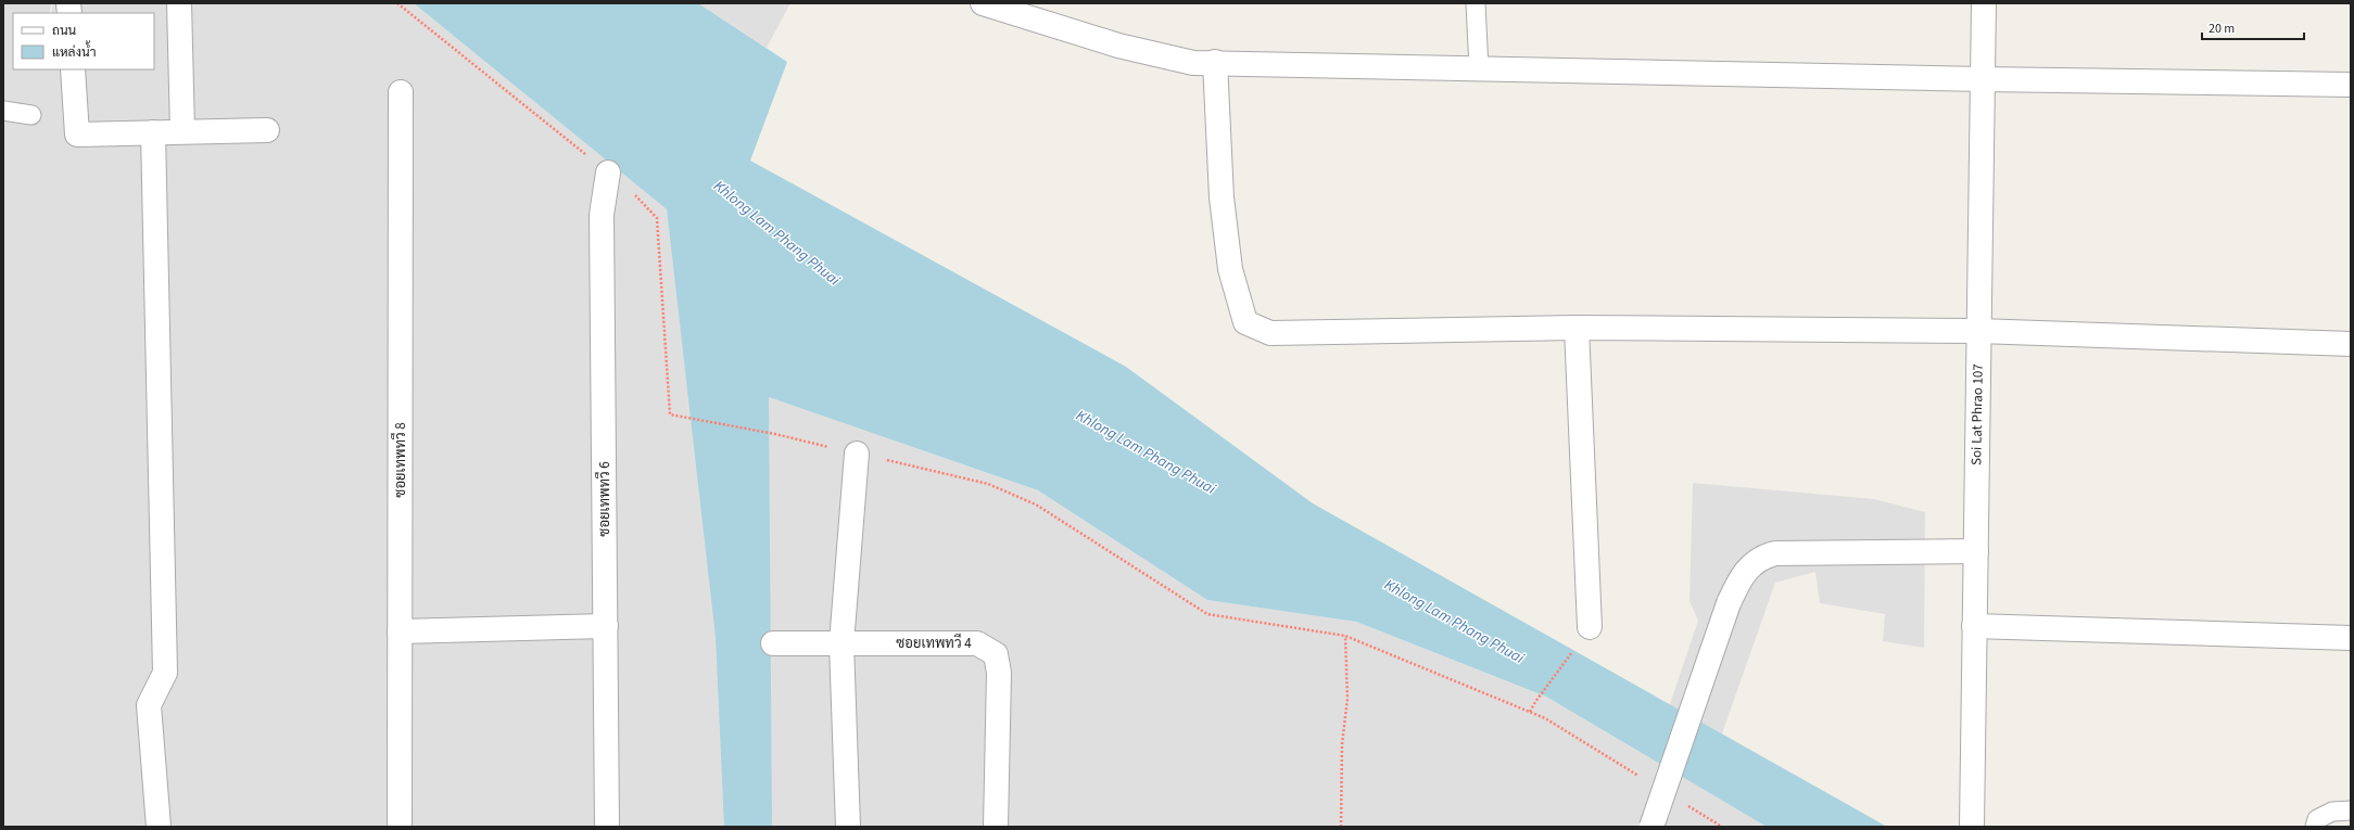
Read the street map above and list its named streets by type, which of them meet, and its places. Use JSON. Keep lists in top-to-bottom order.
{
  "streets": {
    "street": [
      "Soi Lat Phrao 107",
      "ซอยเทพทวี 8",
      "ซอยเทพทวี 6",
      "ซอยเทพทวี 4"
    ]
  },
  "water": ["Khlong Lam Phang Phuai"],
  "legend": ["ถนน", "แหล่งน้ำ"],
  "scale_bar": "20 m"
}
